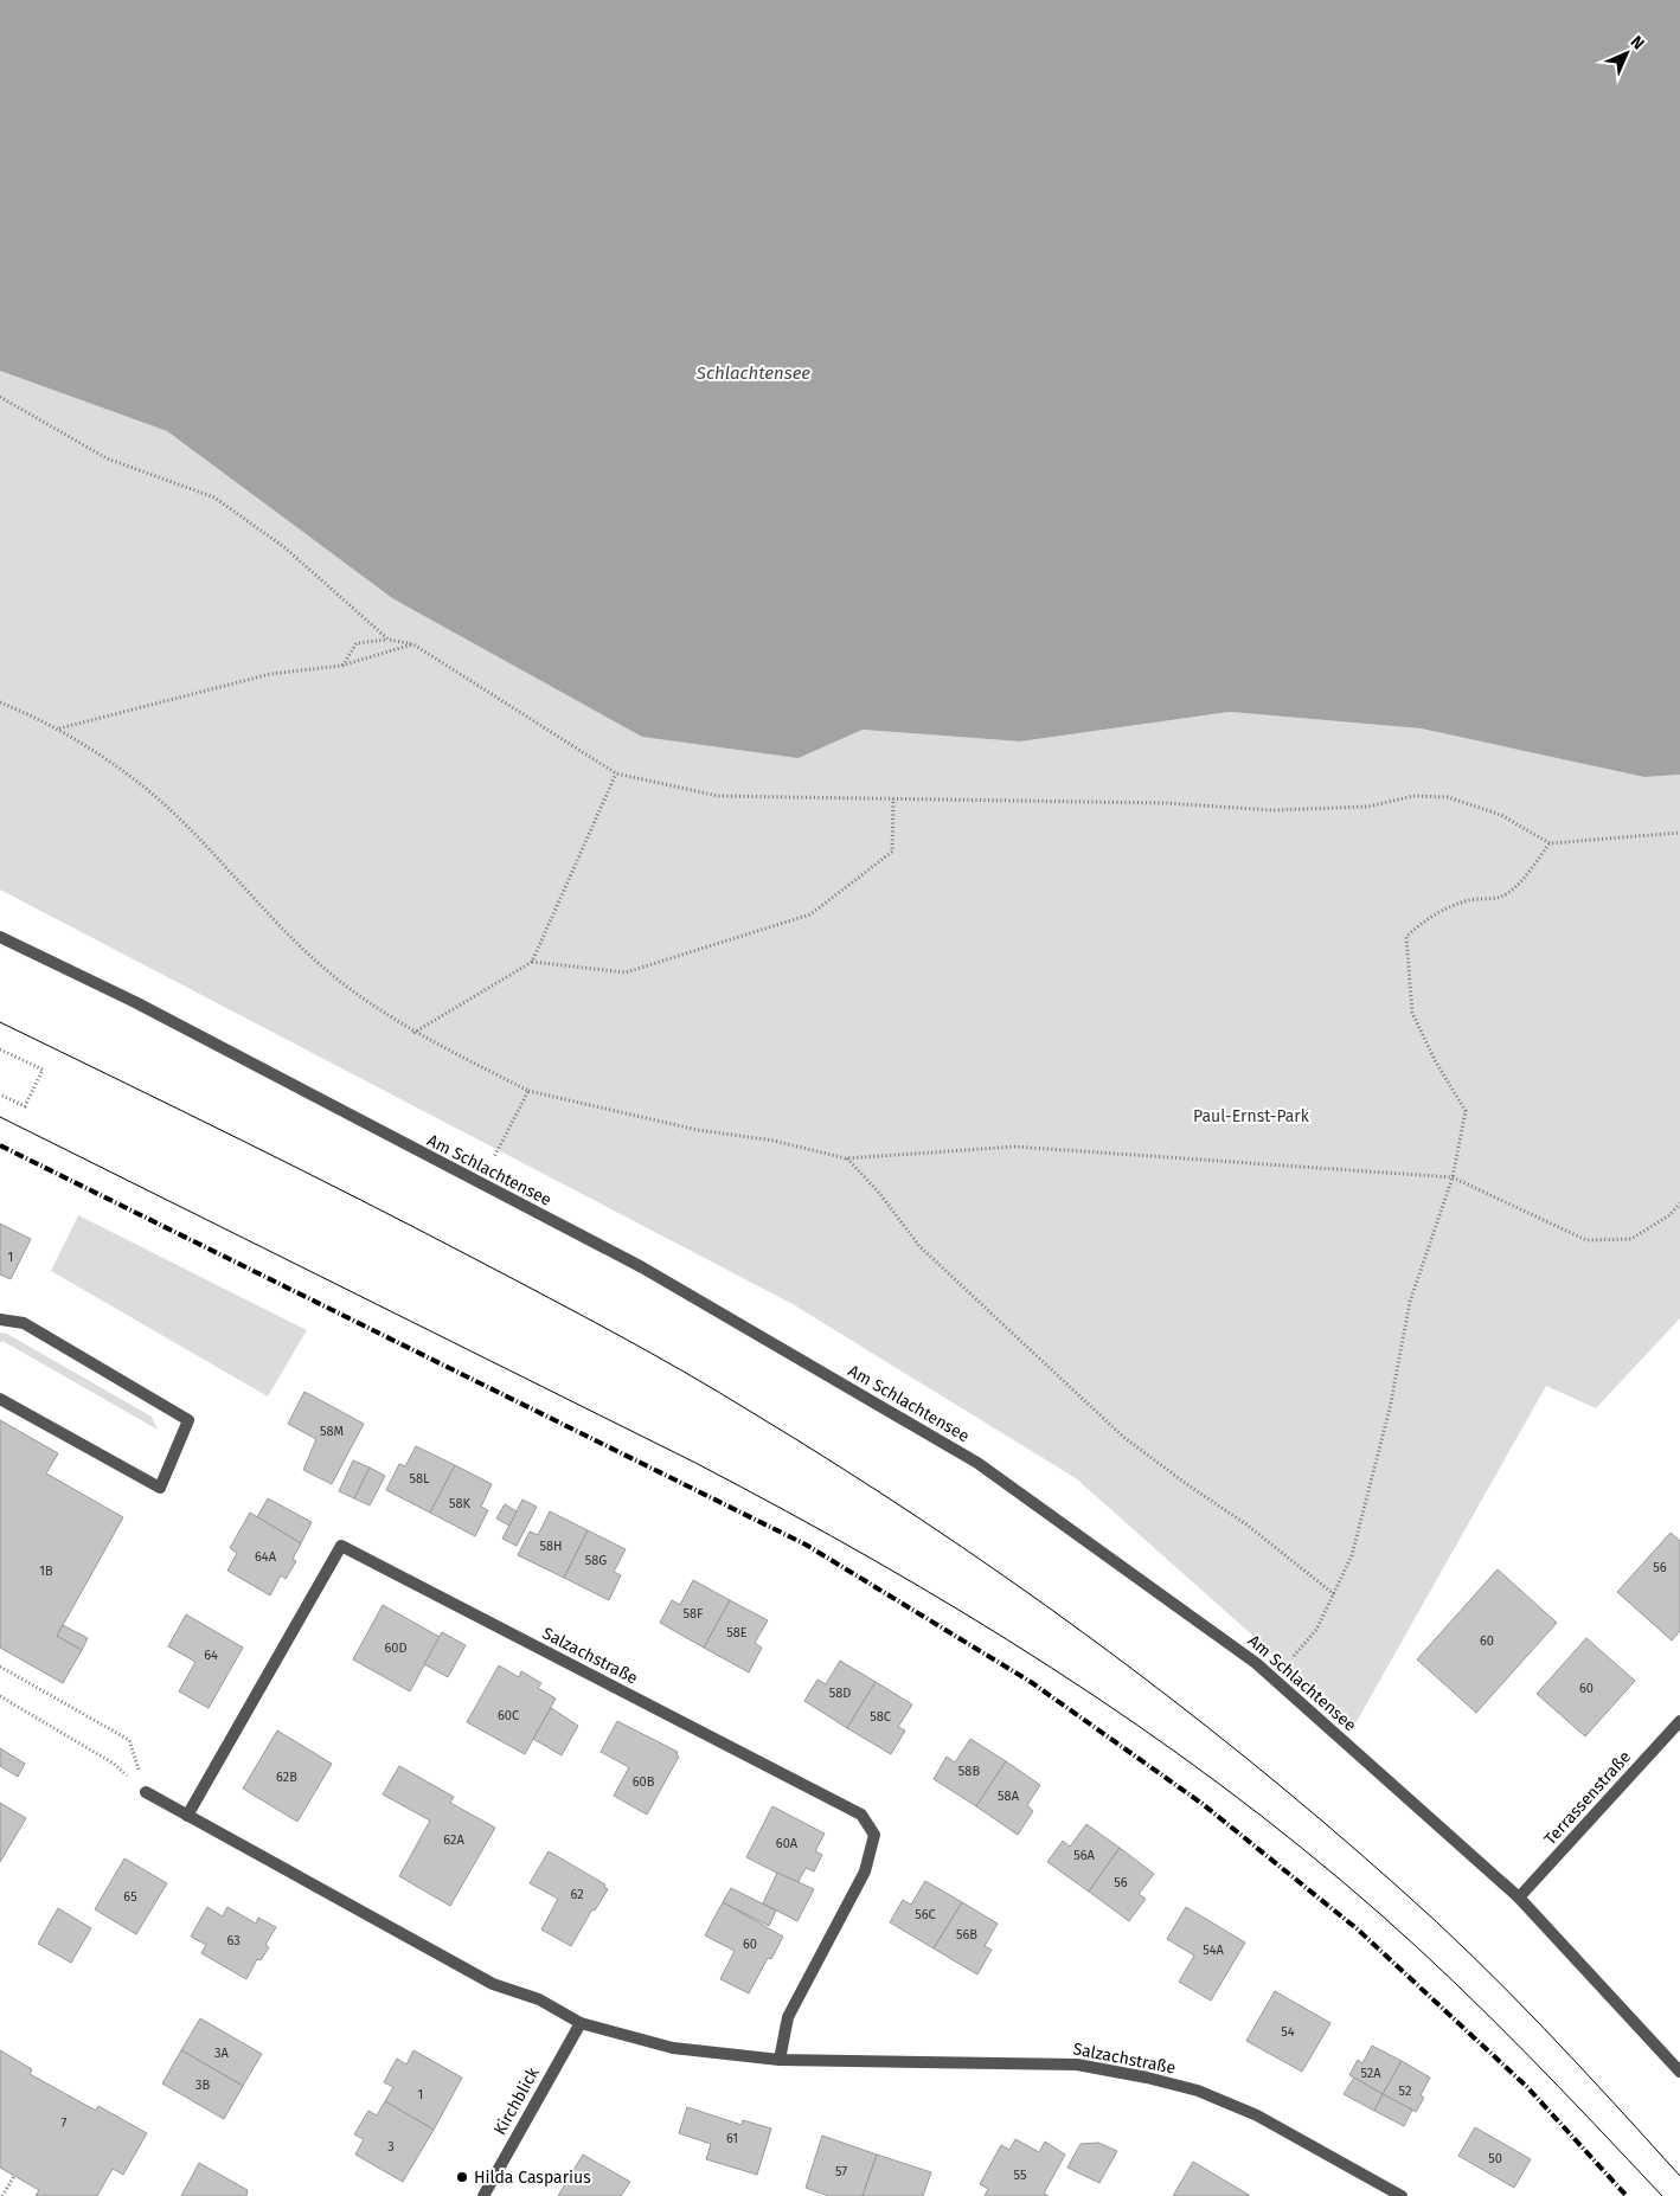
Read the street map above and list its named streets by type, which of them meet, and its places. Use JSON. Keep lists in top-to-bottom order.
{
  "streets": {
    "street": [
      "Am Schlachtensee",
      "Salzachstraße",
      "Terrassenstraße",
      "Kirchblick"
    ]
  },
  "crossings": [
    ["Am Schlachtensee", "Terrassenstraße"],
    ["Salzachstraße", "Kirchblick"]
  ],
  "water": ["Schlachtensee"],
  "parks": ["Paul-Ernst-Park"],
  "places": ["Hilda Casparius"],
  "house_numbers": [
    "1",
    "58M",
    "58L",
    "58K",
    "58H",
    "64A",
    "58G",
    "56",
    "1B",
    "58F",
    "58E",
    "60",
    "60D",
    "64",
    "60",
    "58D",
    "60C",
    "58C",
    "58B",
    "62B",
    "60B",
    "58A",
    "62A",
    "60A",
    "56A",
    "56",
    "62",
    "65",
    "56C",
    "56B",
    "63",
    "60",
    "54A",
    "54",
    "3A",
    "52A",
    "3B",
    "52",
    "1",
    "7",
    "61",
    "3",
    "50",
    "57",
    "55"
  ],
  "north": "top right"
}
